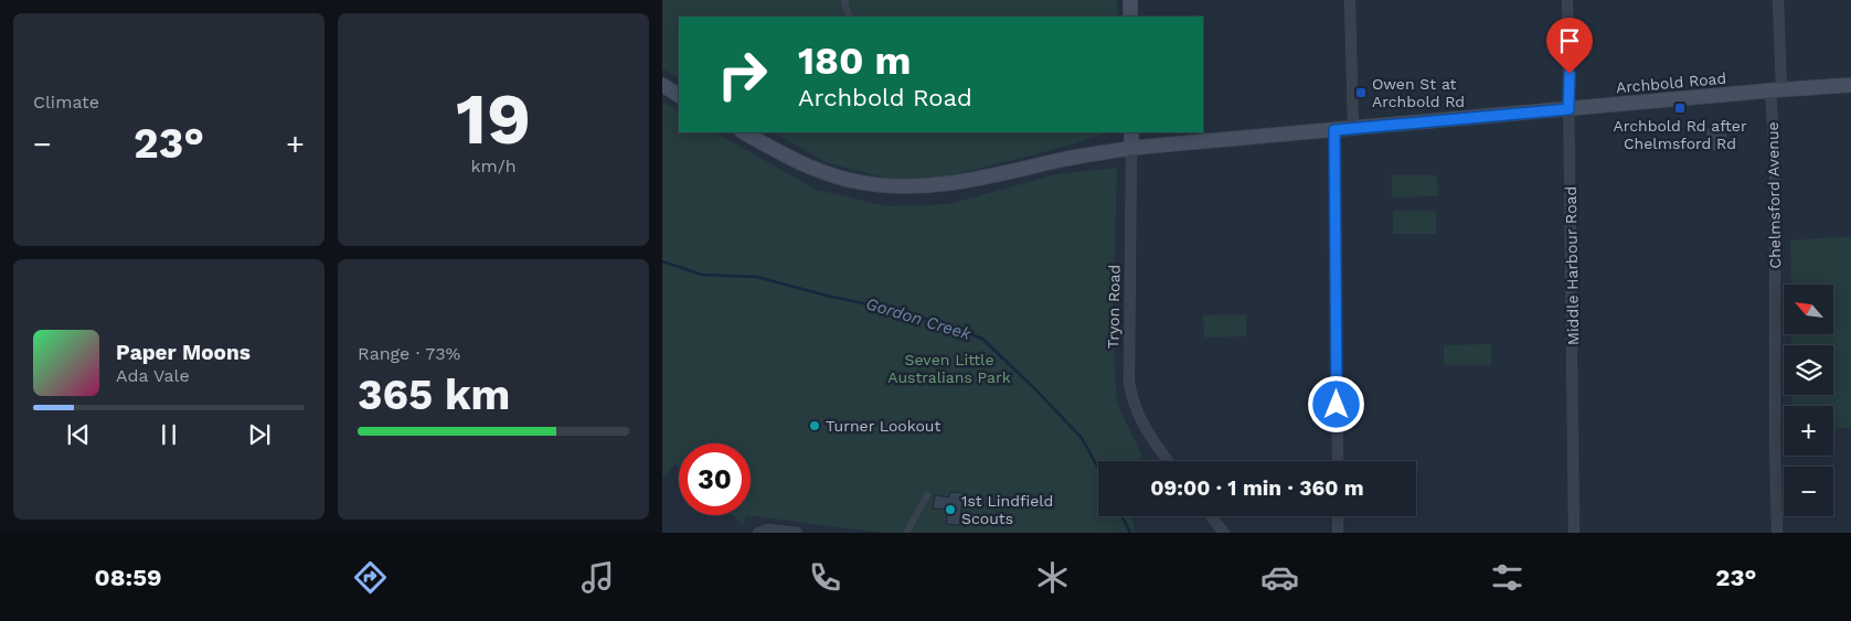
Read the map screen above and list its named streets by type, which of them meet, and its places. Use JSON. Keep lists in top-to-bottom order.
{
  "streets": {
    "main road": ["Archbold Road", "Tryon Road"],
    "street": ["Chelmsford Avenue", "Middle Harbour Road"]
  },
  "crossings": [
    ["Archbold Road", "Chelmsford Avenue"],
    ["Archbold Road", "Middle Harbour Road"],
    ["Archbold Road", "Tryon Road"]
  ],
  "water": ["Gordon Creek"],
  "parks": ["Seven Little Australians Park"],
  "places": {
    "transit": ["Owen St at Archbold Rd", "Archbold Rd after Chelmsford Rd"],
    "other": ["Turner Lookout", "1st Lindfield Scouts"]
  },
  "north": "top left",
  "page": {
    "tile": [
      "Climate",
      ["19", "km/h"],
      ["Range · 73%", "365 km"]
    ],
    "turn": ["180 m", "Archbold Road"],
    "heat": ["−", "23°", "+"],
    "map_buttons": ["+", "−"],
    "song": ["Paper Moons", "Ada Vale"],
    "limit": "30",
    "trip": "09:00 · 1 min · 360 m",
    "tabs": ["08:59", "23°"]
  }
}
